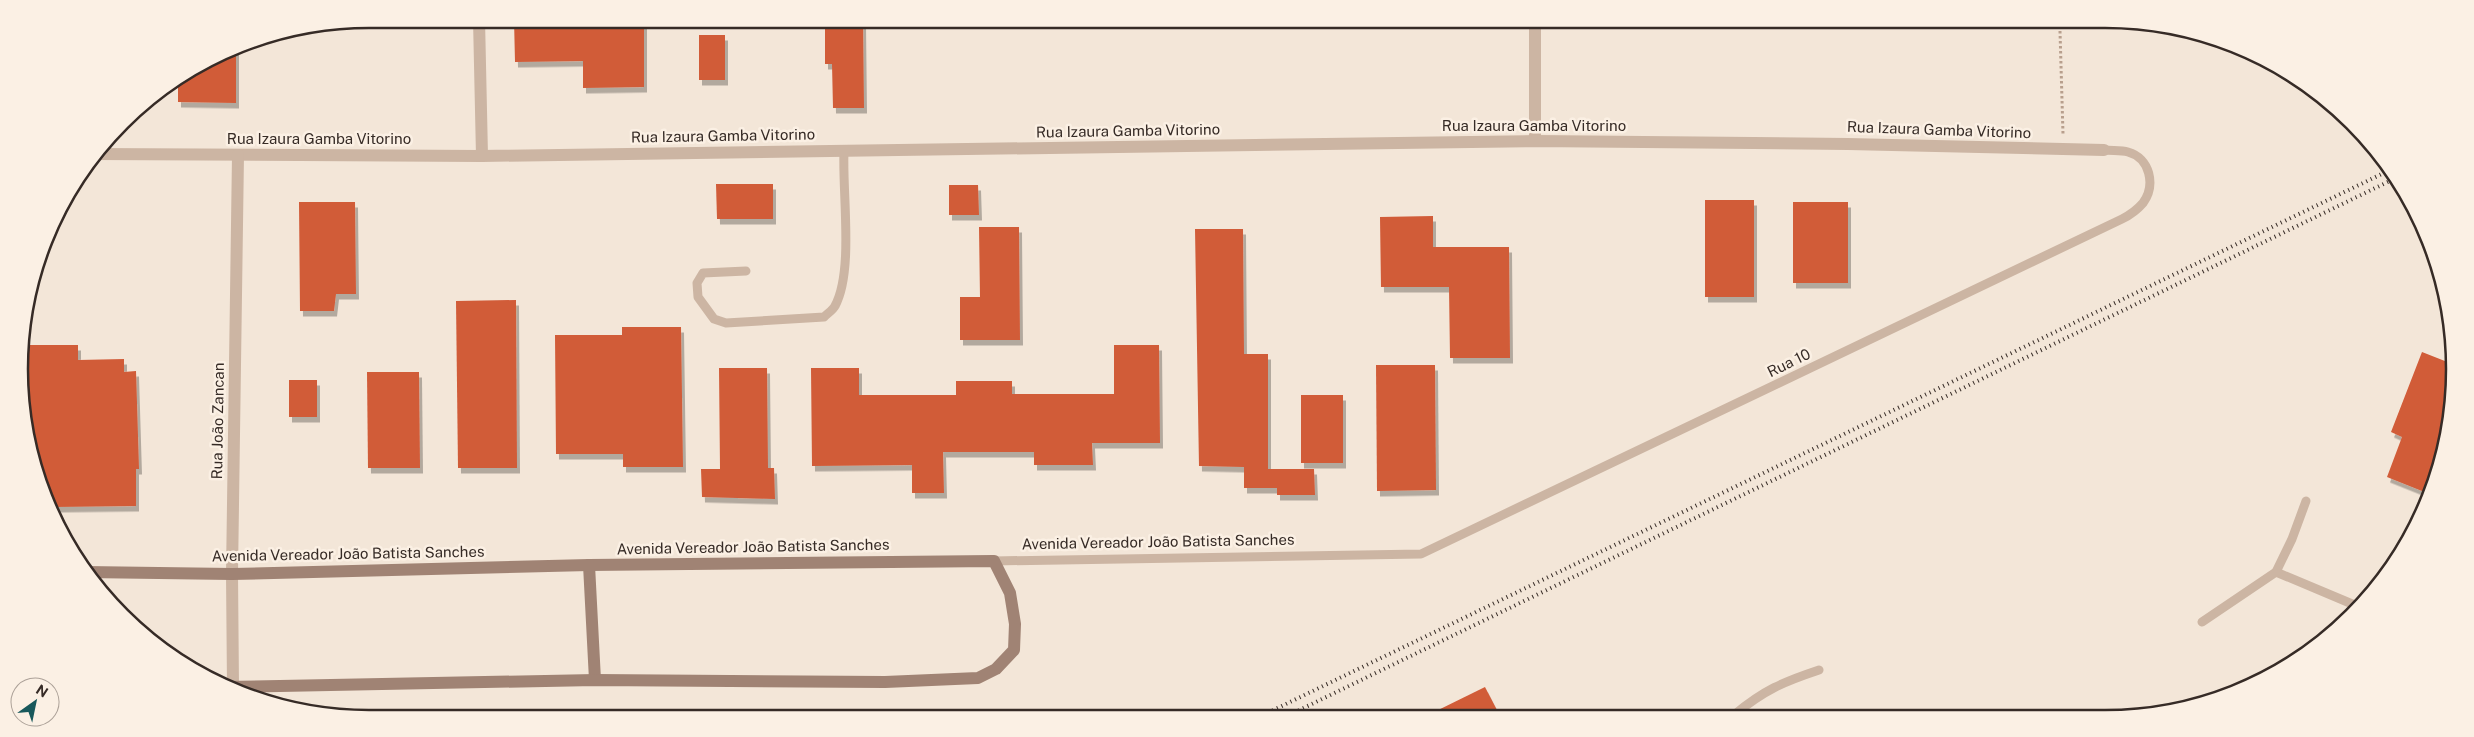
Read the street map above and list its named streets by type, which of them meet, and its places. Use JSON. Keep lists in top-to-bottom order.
{
  "streets": {
    "street": ["Rua Izaura Gamba Vitorino", "Rua João Zancan", "Avenida Vereador João Batista Sanches"],
    "lane": ["Rua 10"]
  },
  "crossings": [
    ["Rua Izaura Gamba Vitorino", "Rua 10"],
    ["Rua Izaura Gamba Vitorino", "Rua João Zancan"],
    ["Rua 10", "Avenida Vereador João Batista Sanches"],
    ["Rua João Zancan", "Avenida Vereador João Batista Sanches"]
  ],
  "north": "top right"
}
